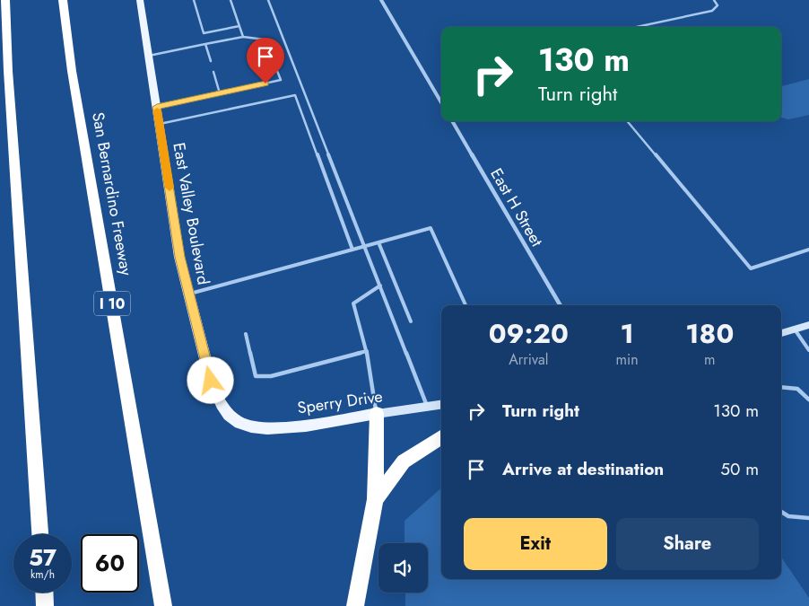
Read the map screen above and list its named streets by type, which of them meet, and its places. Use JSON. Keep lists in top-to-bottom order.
{
  "streets": {
    "highway": ["San Bernardino Freeway", "I 10"],
    "main road": ["East Valley Boulevard", "Sperry Drive"],
    "street": ["East H Street"]
  },
  "crossings": [
    ["East Valley Boulevard", "Sperry Drive"]
  ],
  "page": {
    "turn": ["130 m", "Turn right"],
    "eta": [
      "09:20",
      "Arrival",
      "1",
      "min",
      "180",
      "m"
    ],
    "list": [
      {
        "name": "Turn right",
        "value": "130 m"
      },
      {
        "name": "Arrive at destination",
        "value": "50 m"
      }
    ],
    "buttons": ["Exit", "Share"],
    "speed": "57 km/h",
    "limit": "60"
  }
}
